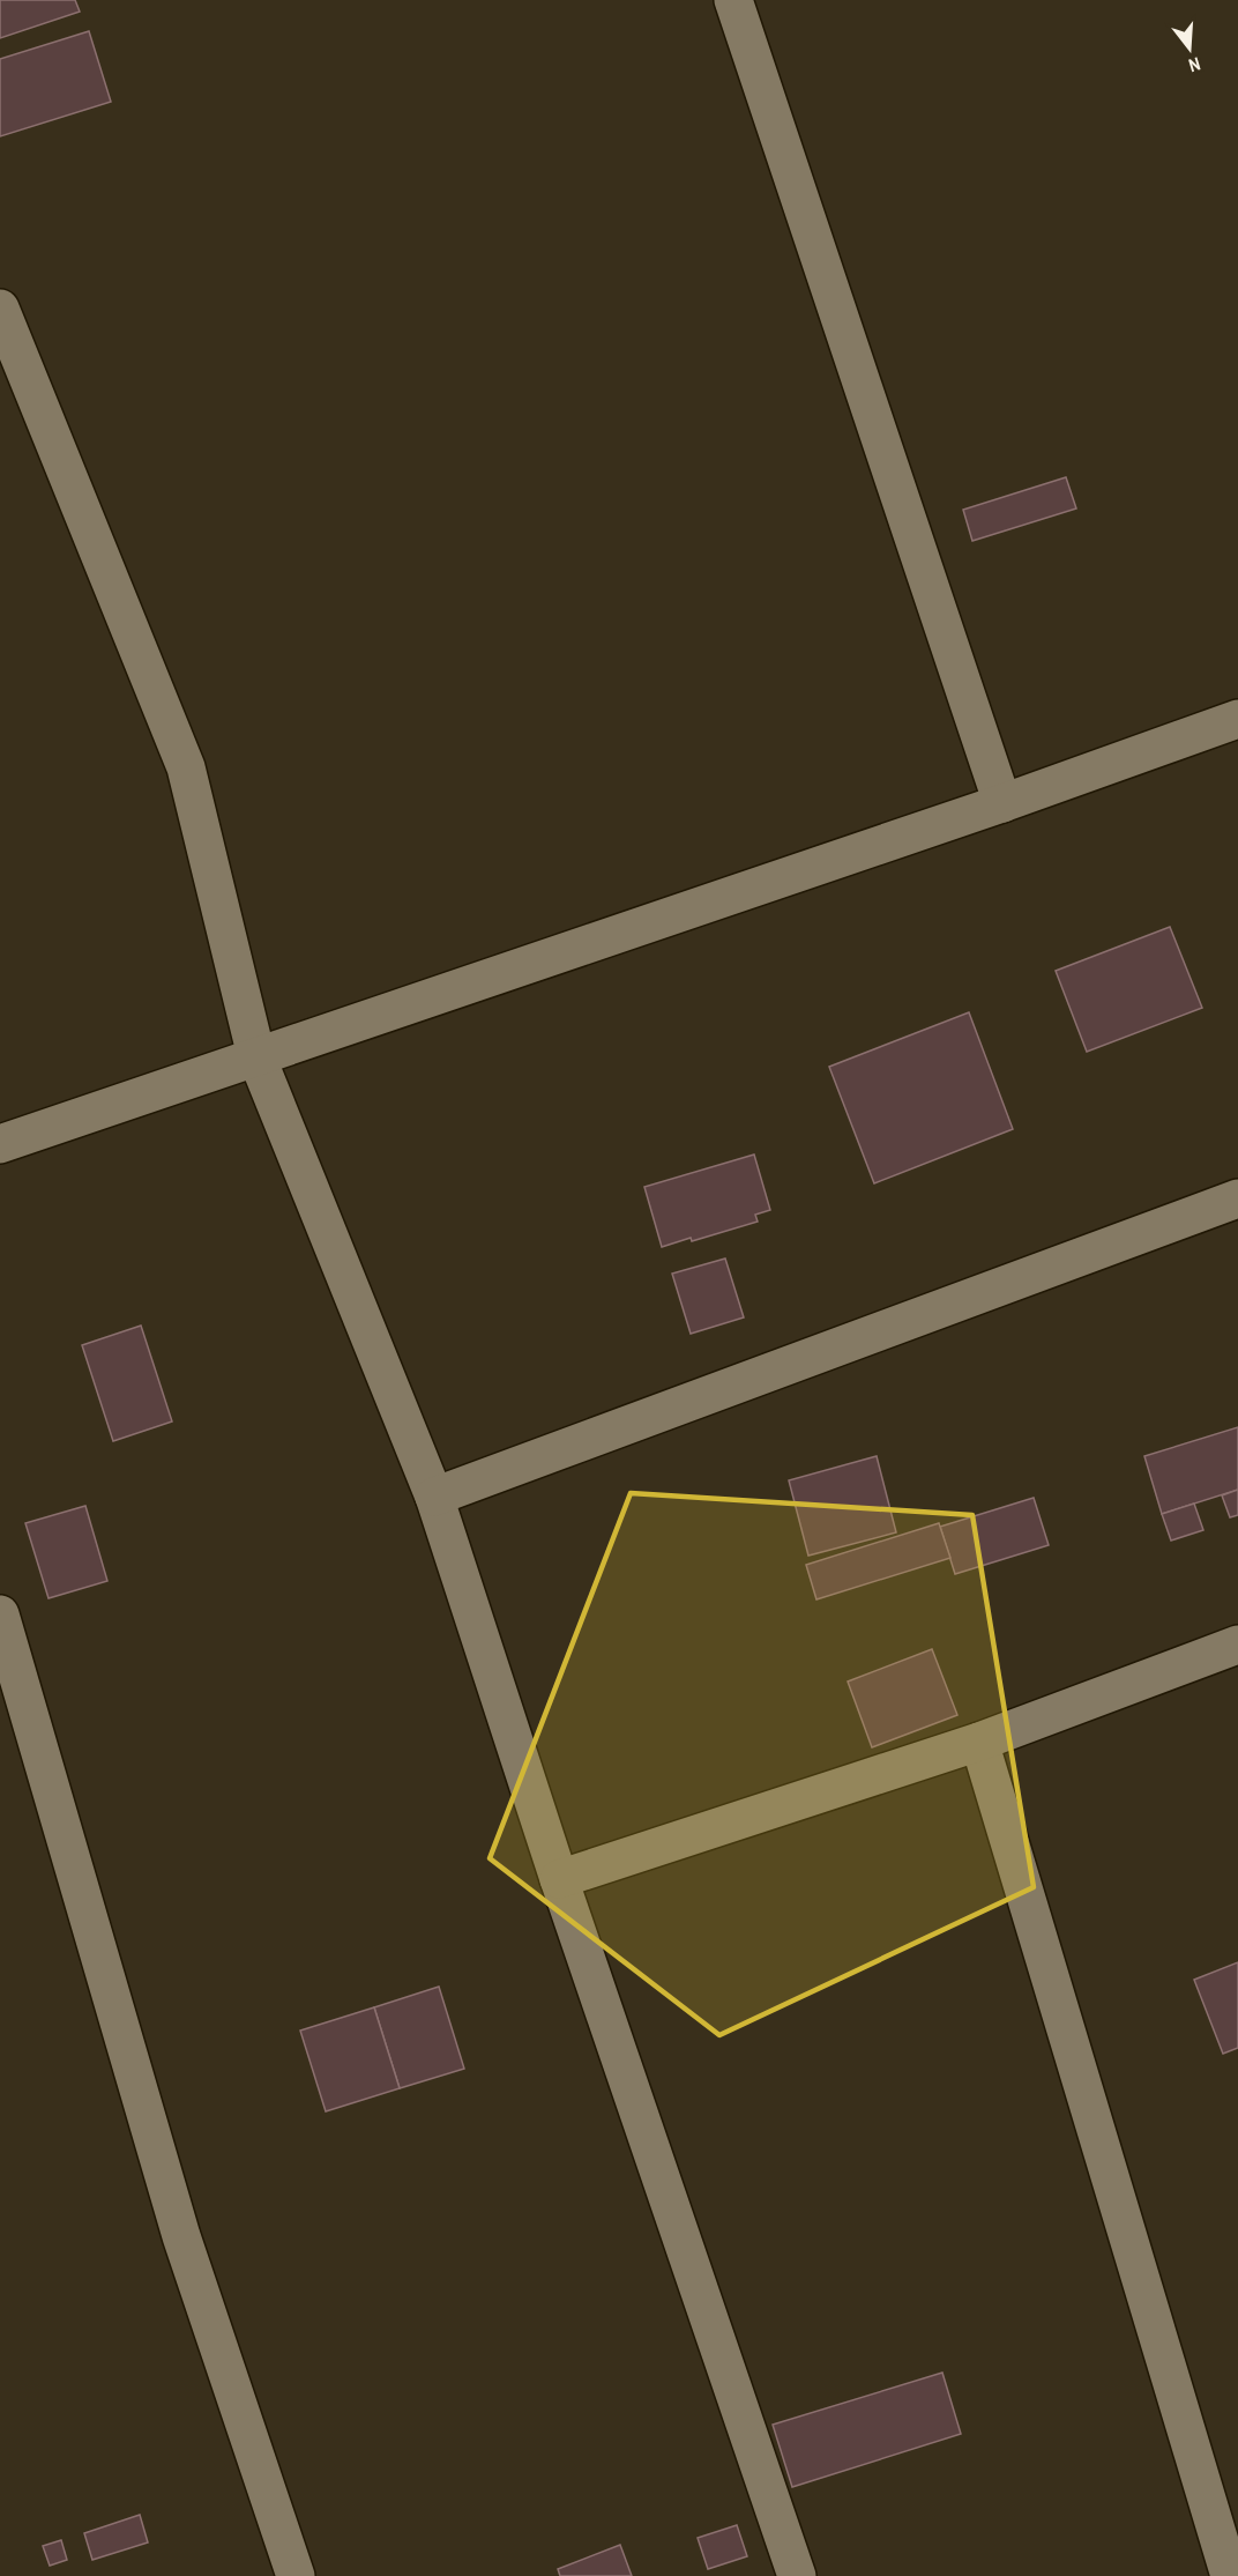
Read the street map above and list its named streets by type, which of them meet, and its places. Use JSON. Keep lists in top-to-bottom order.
{
  "north": "bottom"
}
